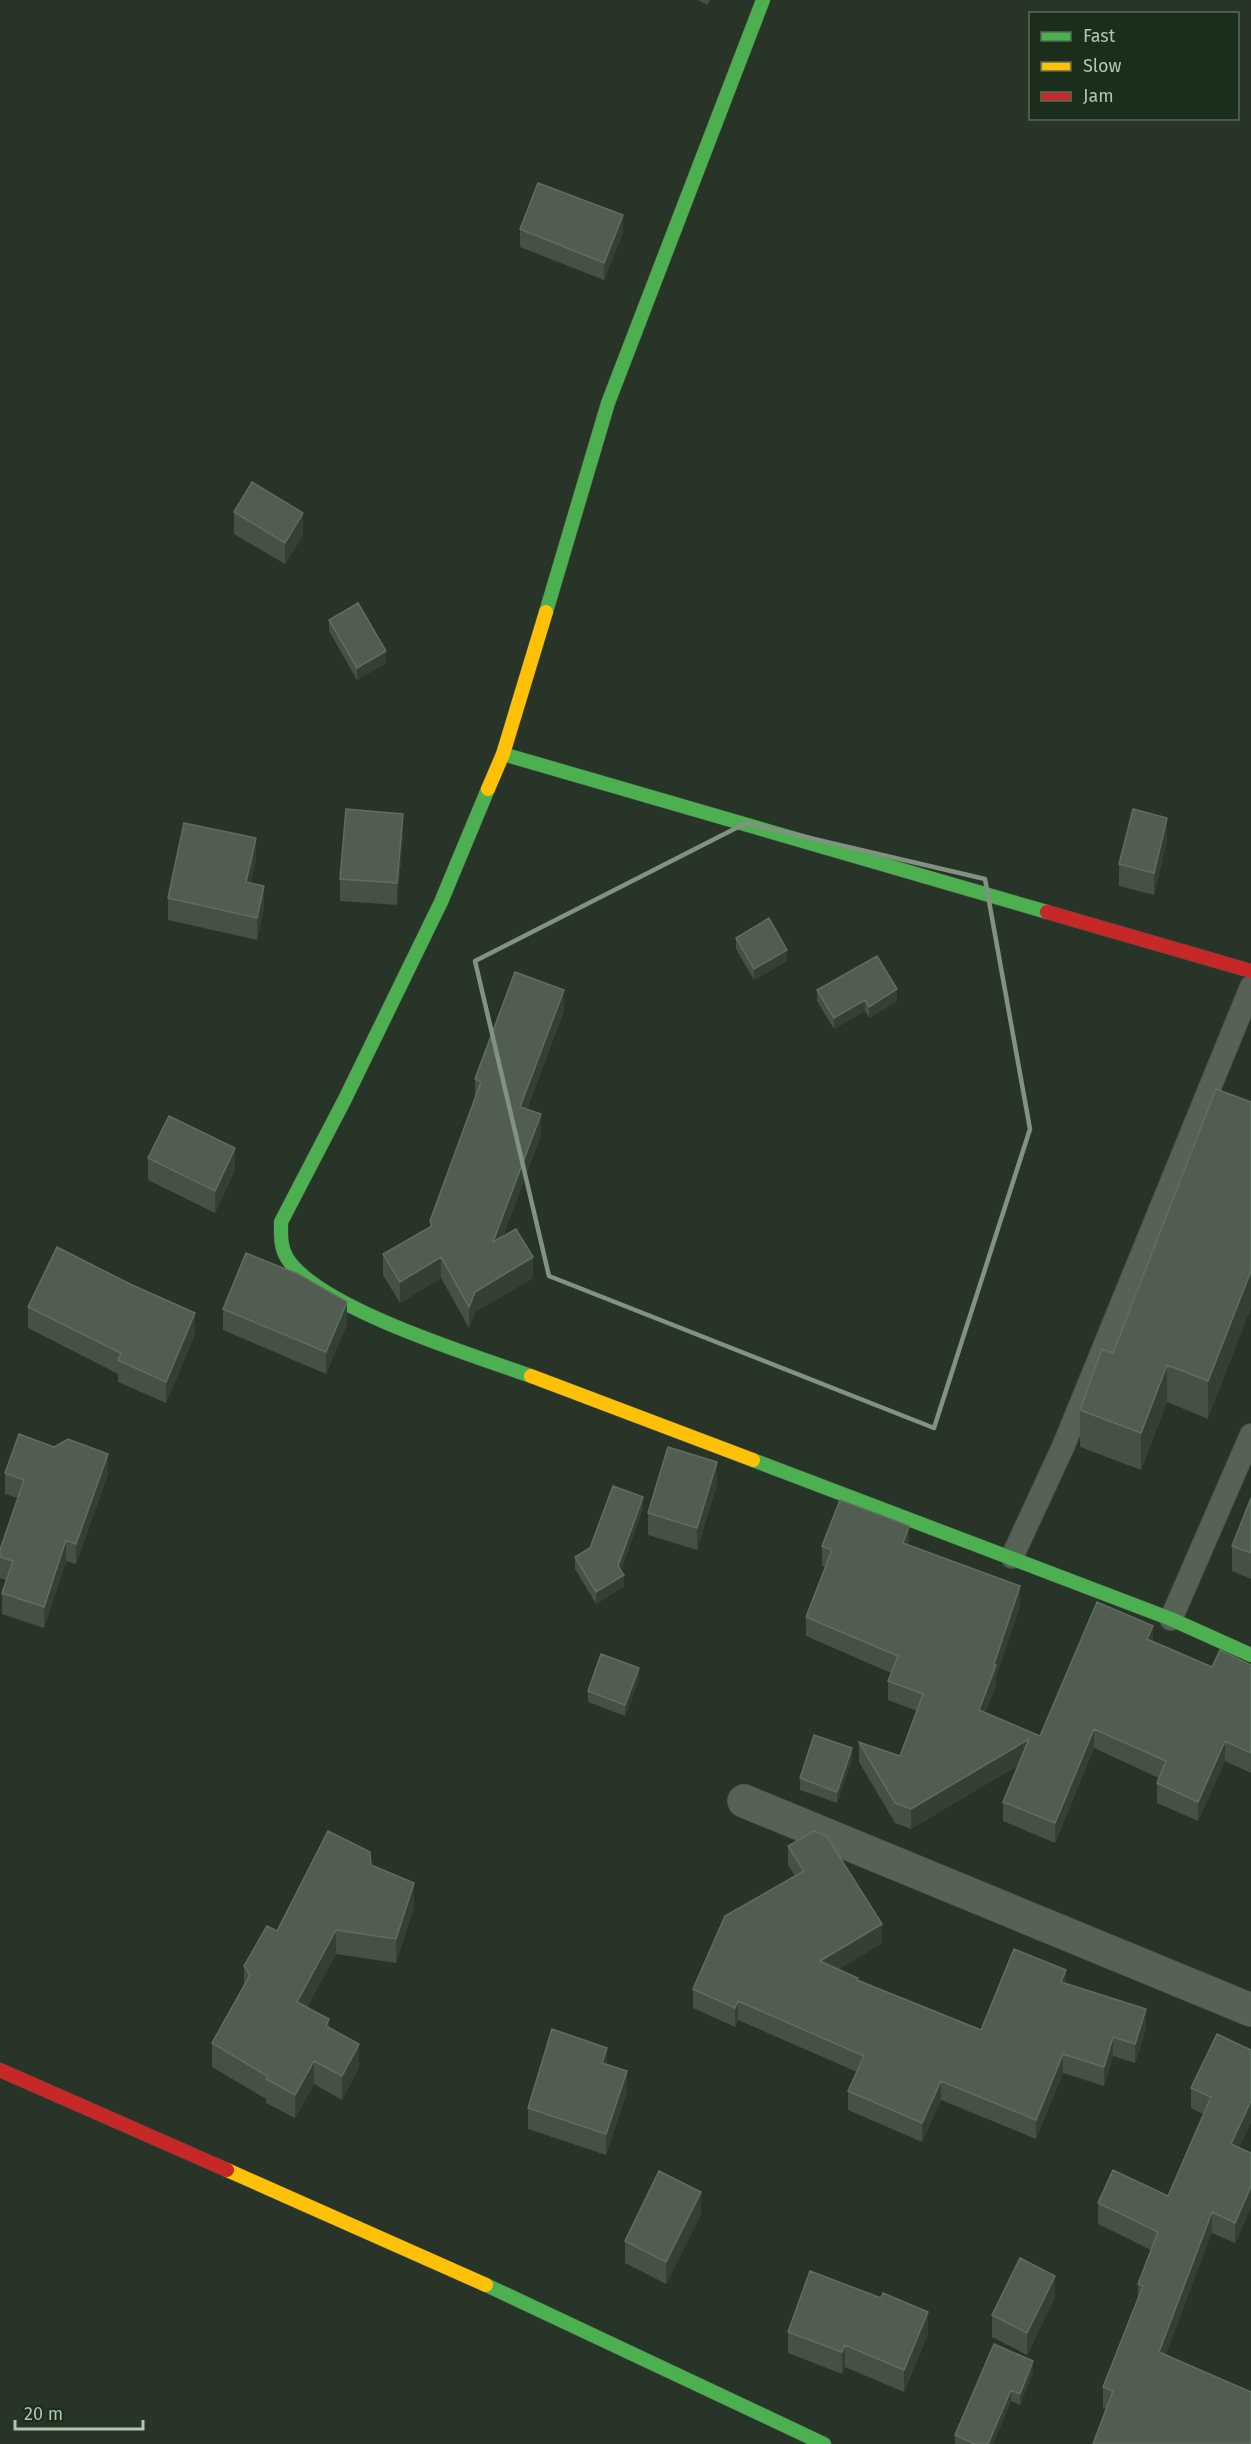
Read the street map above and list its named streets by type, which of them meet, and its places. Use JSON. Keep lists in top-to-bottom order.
{
  "legend": ["Fast", "Slow", "Jam"],
  "scale_bar": "20 m"
}
